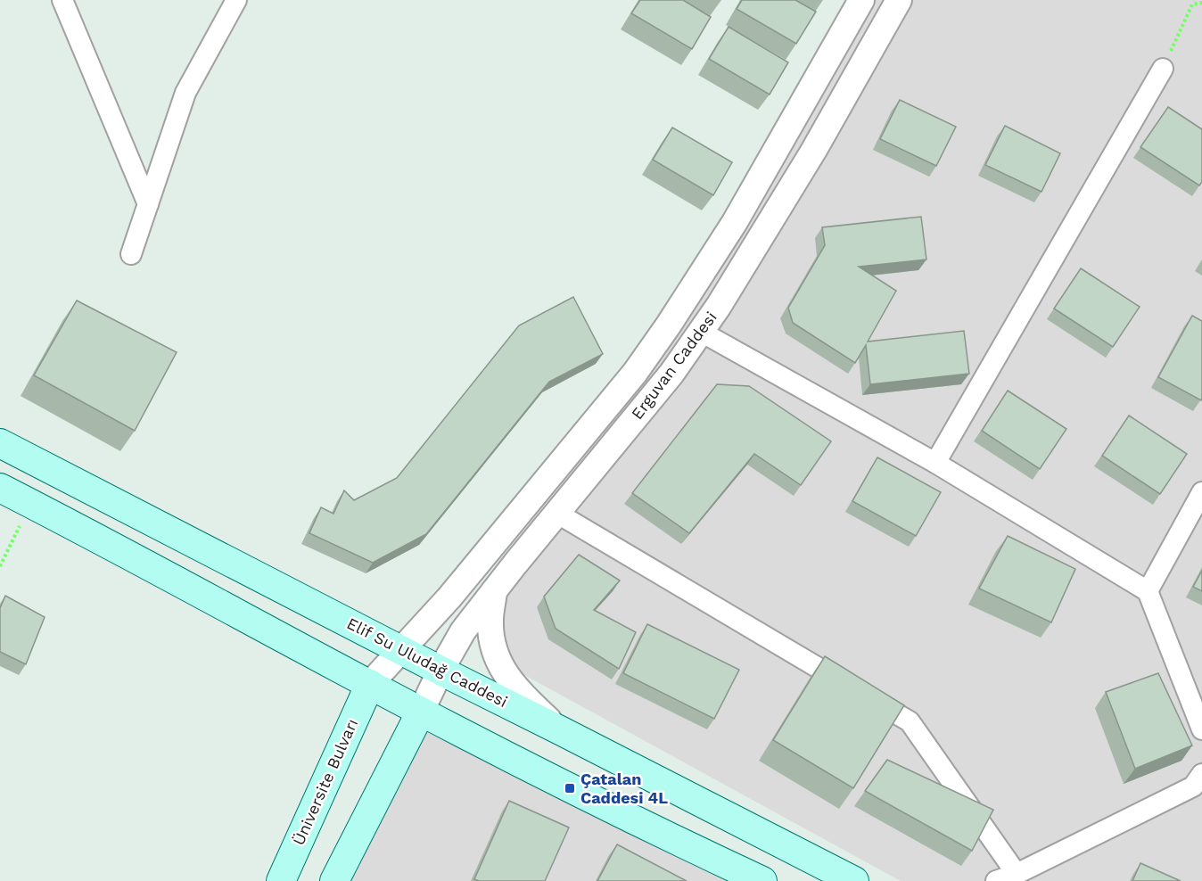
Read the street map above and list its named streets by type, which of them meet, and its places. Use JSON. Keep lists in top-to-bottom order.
{
  "streets": {
    "main road": ["Elif Su Uludağ Caddesi", "Üniversite Bulvarı"],
    "street": ["Erguvan Caddesi"]
  },
  "crossings": [
    ["Erguvan Caddesi", "Elif Su Uludağ Caddesi"]
  ],
  "places": {
    "transit": ["Çatalan Caddesi 4L"]
  }
}
